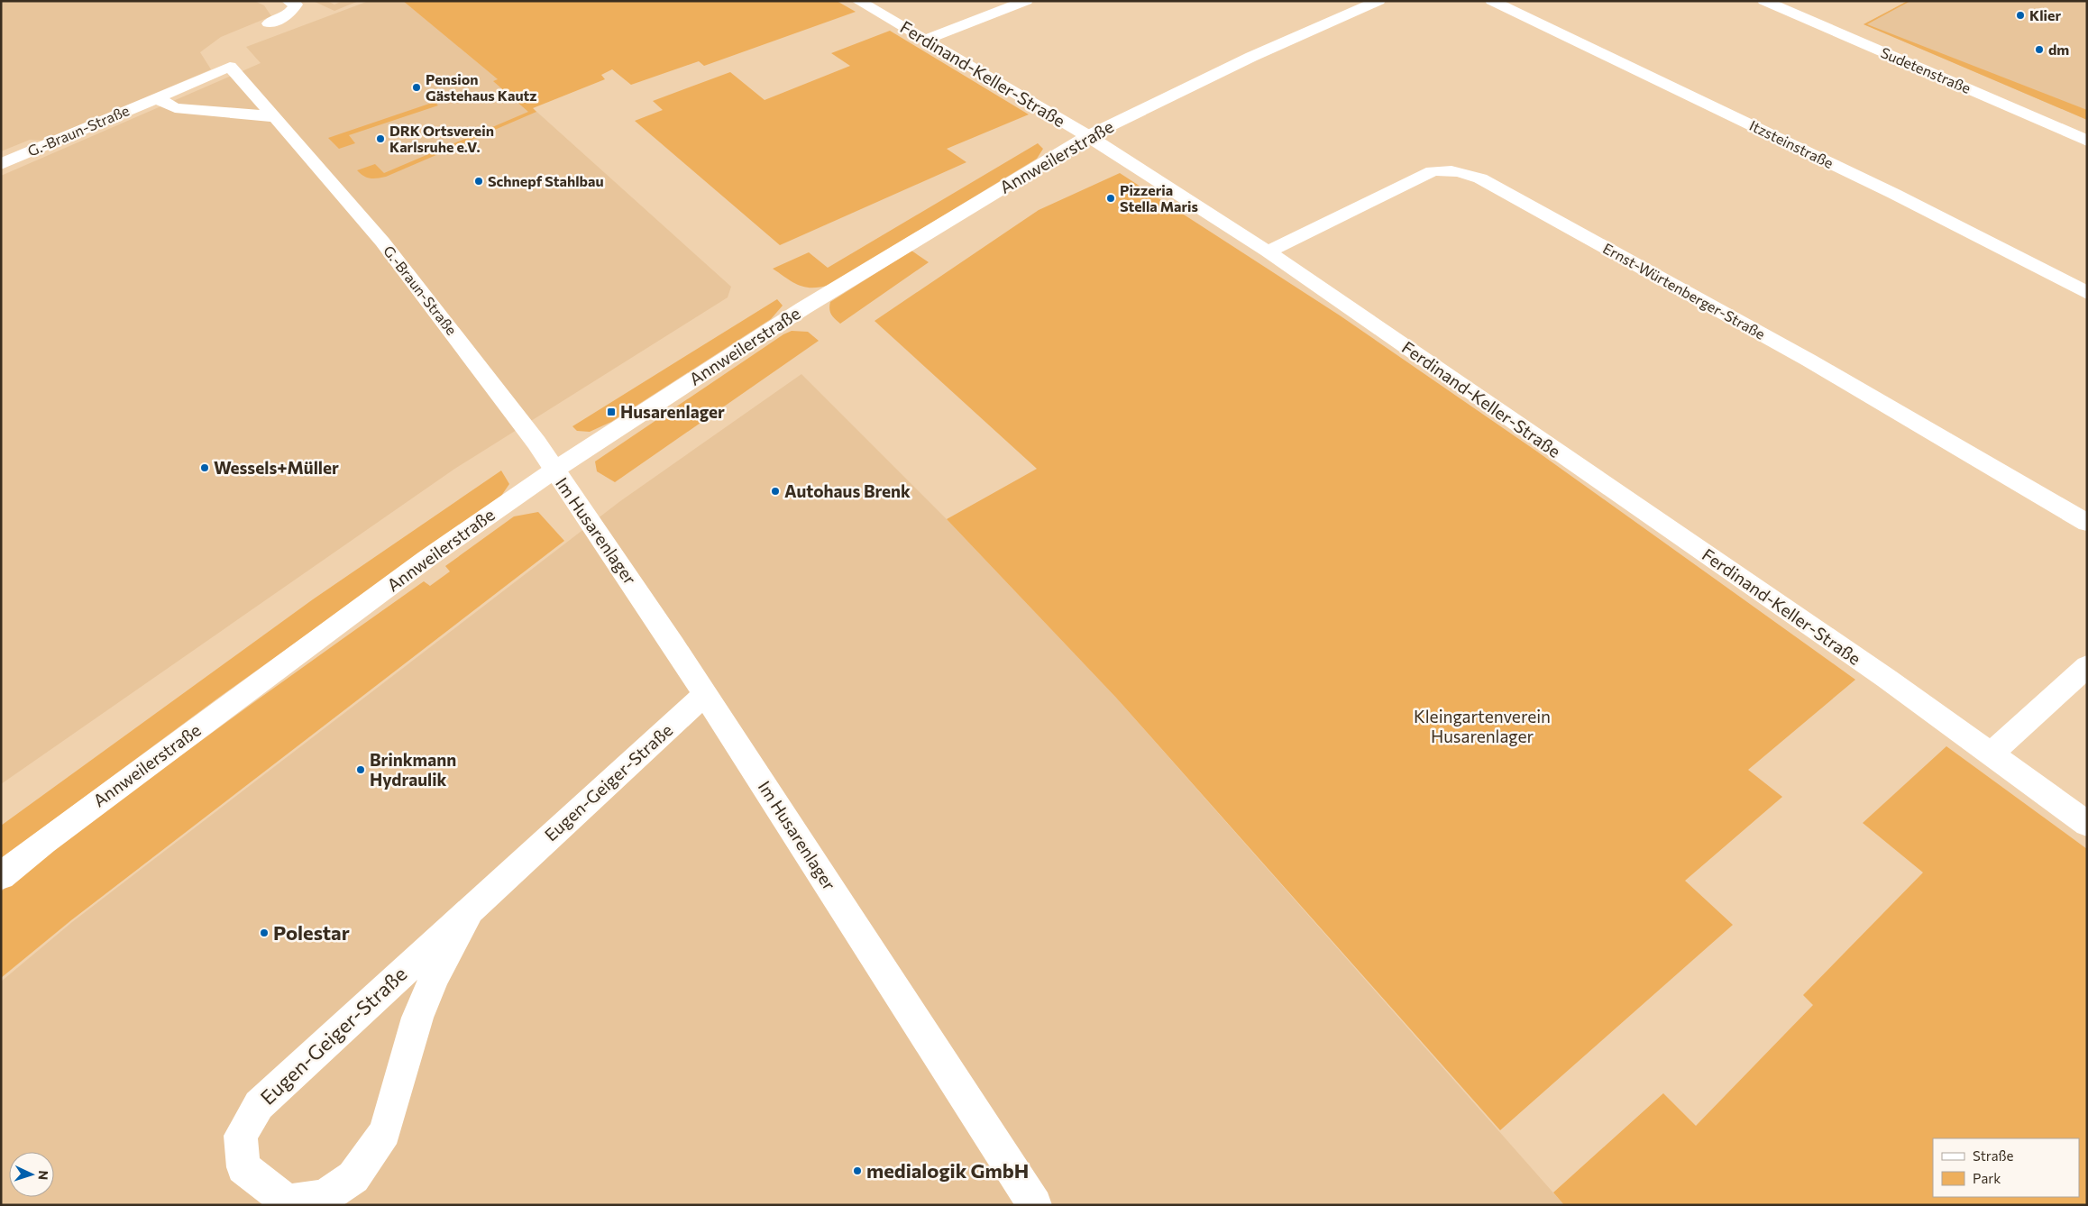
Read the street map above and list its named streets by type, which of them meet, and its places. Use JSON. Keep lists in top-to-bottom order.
{
  "streets": {
    "street": [
      "Sudetenstraße",
      "Ferdinand-Keller-Straße",
      "G.-Braun-Straße",
      "Itzsteinstraße",
      "Annweilerstraße",
      "Ernst-Würtenberger-Straße",
      "Im Husarenlager",
      "Eugen-Geiger-Straße"
    ]
  },
  "crossings": [
    ["Ferdinand-Keller-Straße", "Annweilerstraße"],
    ["Ferdinand-Keller-Straße", "Ernst-Würtenberger-Straße"],
    ["G.-Braun-Straße", "Annweilerstraße"],
    ["G.-Braun-Straße", "Im Husarenlager"],
    ["Annweilerstraße", "Im Husarenlager"],
    ["Im Husarenlager", "Eugen-Geiger-Straße"]
  ],
  "parks": ["Kleingartenverein Husarenlager"],
  "places": {
    "other": [
      "Klier",
      "dm",
      "Pension Gästehaus Kautz",
      "DRK Ortsverein Karlsruhe e.V.",
      "Schnepf Stahlbau",
      "Pizzeria Stella Maris",
      "Wessels+Müller",
      "Autohaus Brenk",
      "Brinkmann Hydraulik",
      "Polestar",
      "medialogik GmbH"
    ],
    "transit": ["Husarenlager"]
  },
  "legend": ["Straße", "Park"],
  "north": "right"
}
